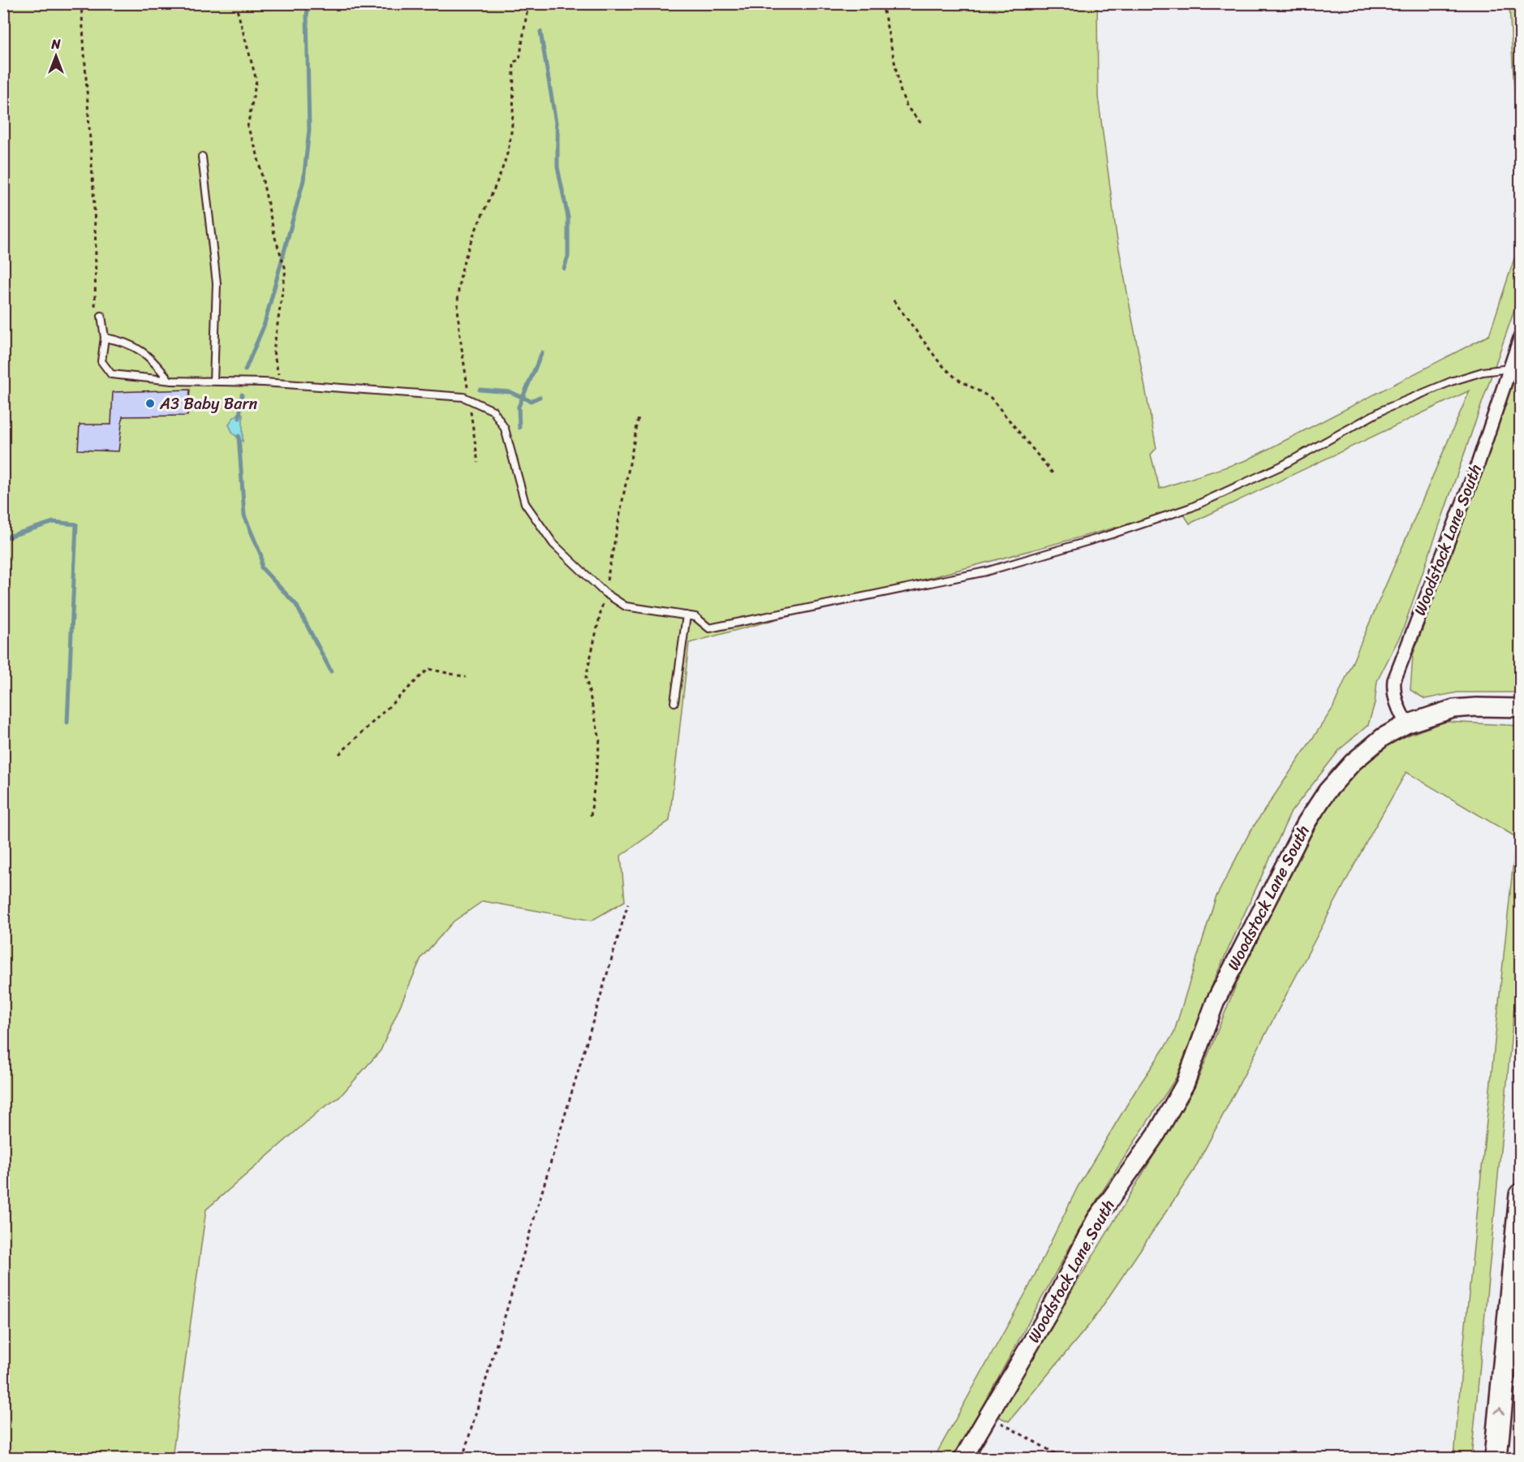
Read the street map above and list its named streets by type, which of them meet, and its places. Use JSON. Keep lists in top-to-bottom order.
{
  "streets": {
    "street": ["Woodstock Lane South"]
  },
  "places": ["A3 Baby Barn"],
  "north": "top"
}
